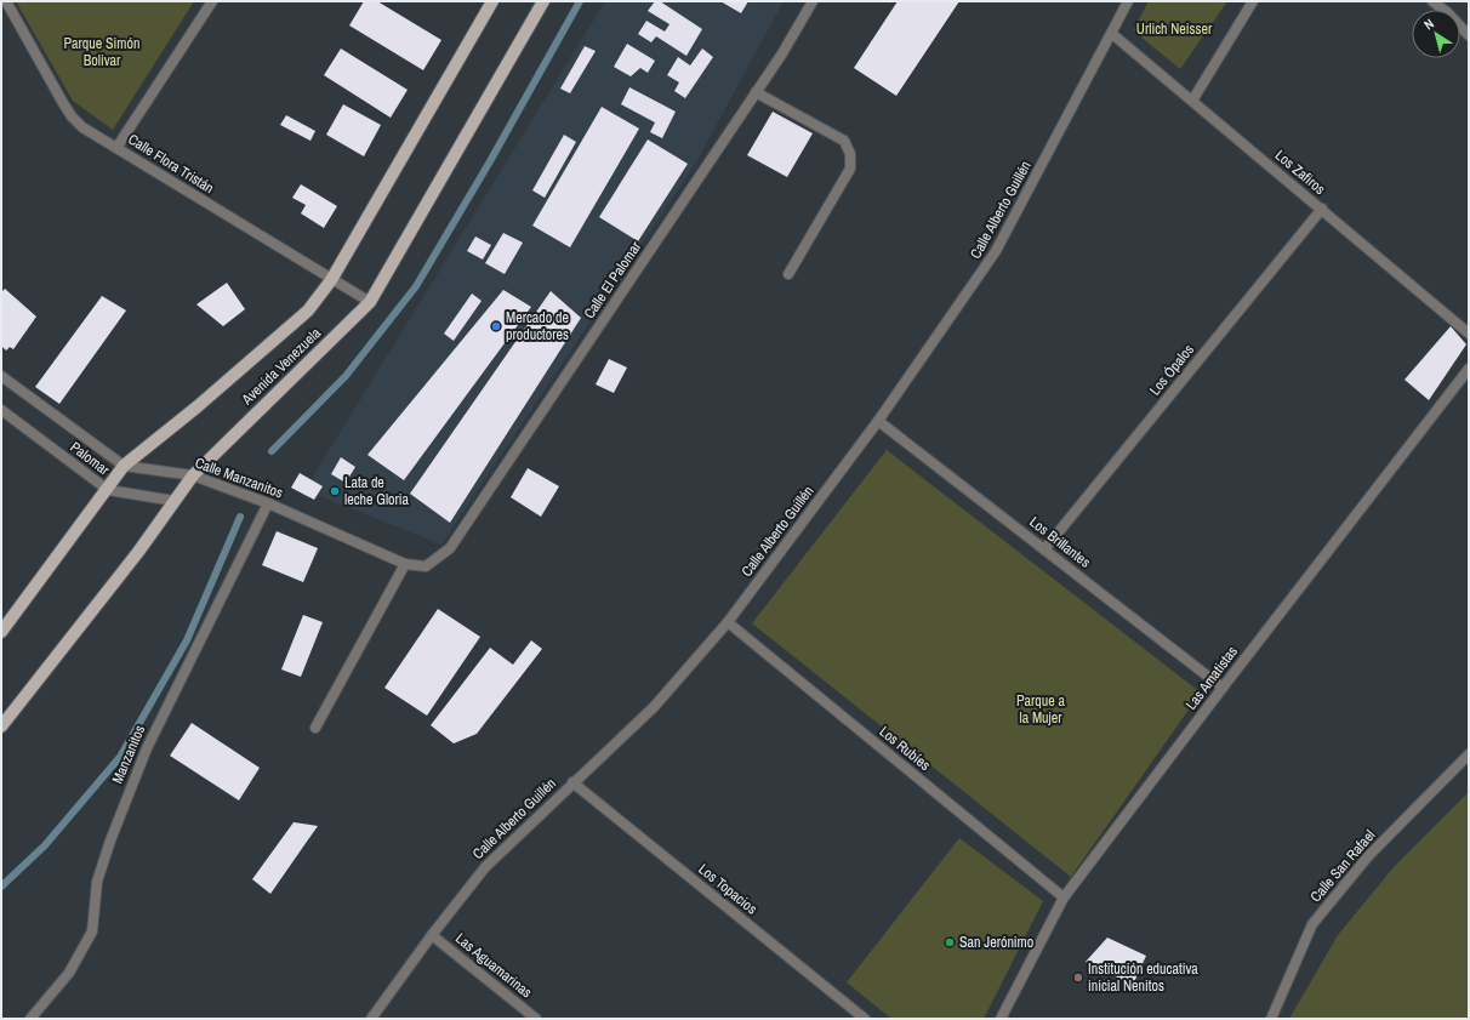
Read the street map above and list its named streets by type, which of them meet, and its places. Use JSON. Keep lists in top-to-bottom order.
{
  "streets": {
    "main road": ["Avenida Venezuela"],
    "street": [
      "Calle Flora Tristán",
      "Los Zafiros",
      "Calle Alberto Guillén",
      "Calle El Palomar",
      "Los Ópalos",
      "Palomar",
      "Calle Manzanitos",
      "Los Brillantes",
      "Las Amatistas",
      "Los Rubíes",
      "Manzanitos",
      "Calle San Rafael",
      "Los Topacios",
      "Las Aguamarinas"
    ]
  },
  "crossings": [
    ["Calle Flora Tristán", "Avenida Venezuela"],
    ["Los Zafiros", "Calle Alberto Guillén"],
    ["Los Zafiros", "Los Ópalos"],
    ["Calle Alberto Guillén", "Los Brillantes"],
    ["Calle Alberto Guillén", "Los Rubíes"],
    ["Calle Alberto Guillén", "Los Topacios"],
    ["Calle Alberto Guillén", "Las Aguamarinas"],
    ["Calle El Palomar", "Calle Manzanitos"],
    ["Avenida Venezuela", "Palomar"],
    ["Avenida Venezuela", "Calle Manzanitos"],
    ["Los Ópalos", "Los Brillantes"],
    ["Calle Manzanitos", "Manzanitos"],
    ["Los Brillantes", "Las Amatistas"],
    ["Las Amatistas", "Los Rubíes"]
  ],
  "parks": ["Urlich Neisser", "Parque Simón Bolivar", "Parque a la Mujer"],
  "places": [
    "Mercado de productores",
    "Lata de leche Gloria",
    "San Jerónimo",
    "Institución educativa inicial Nenitos"
  ],
  "north": "top left"
}
